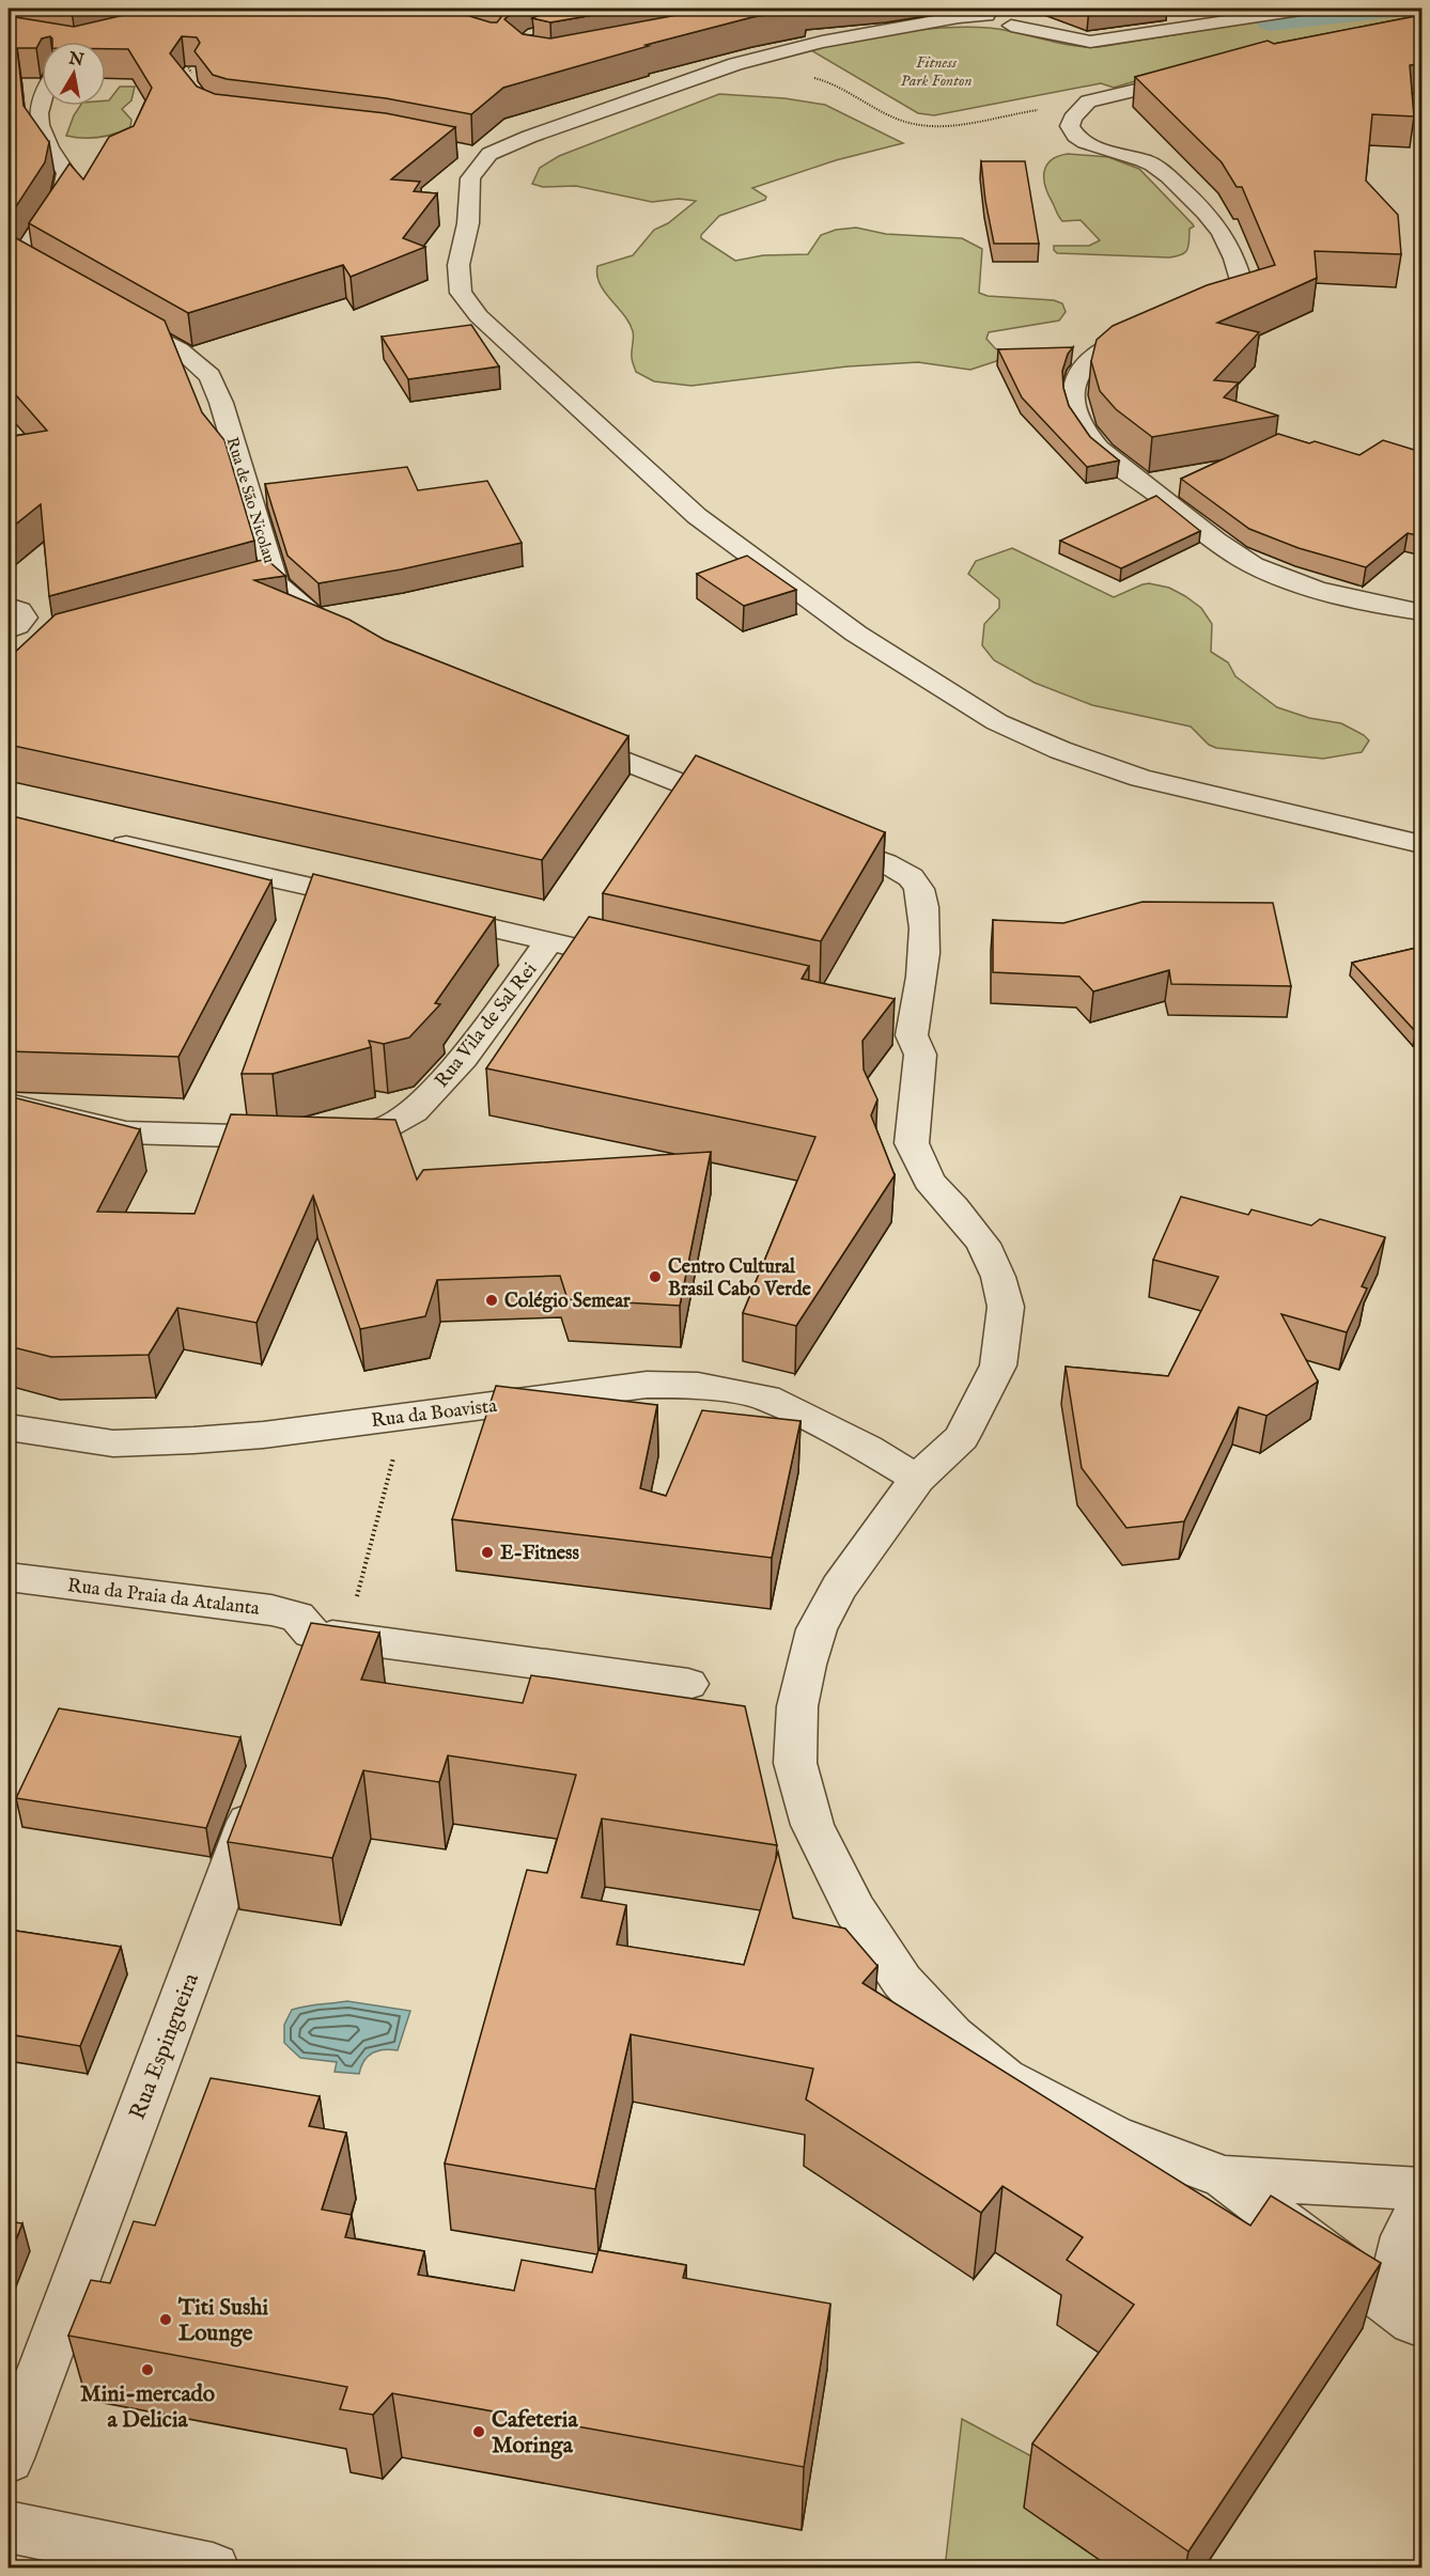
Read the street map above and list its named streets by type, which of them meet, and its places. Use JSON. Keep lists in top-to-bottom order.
{
  "streets": {
    "street": [
      "Rua de São Nicolau",
      "Rua Vila de Sal Rei",
      "Rua da Boavista",
      "Rua da Praia da Atalanta",
      "Rua Espingueira"
    ]
  },
  "parks": ["Fitness Park Fonton"],
  "places": [
    "Centro Cultural Brasil Cabo Verde",
    "Colégio Semear",
    "E-Fitness",
    "Titi Sushi Lounge",
    "Mini-mercado a Delicia",
    "Cafeteria Moringa"
  ],
  "north": "top"
}
